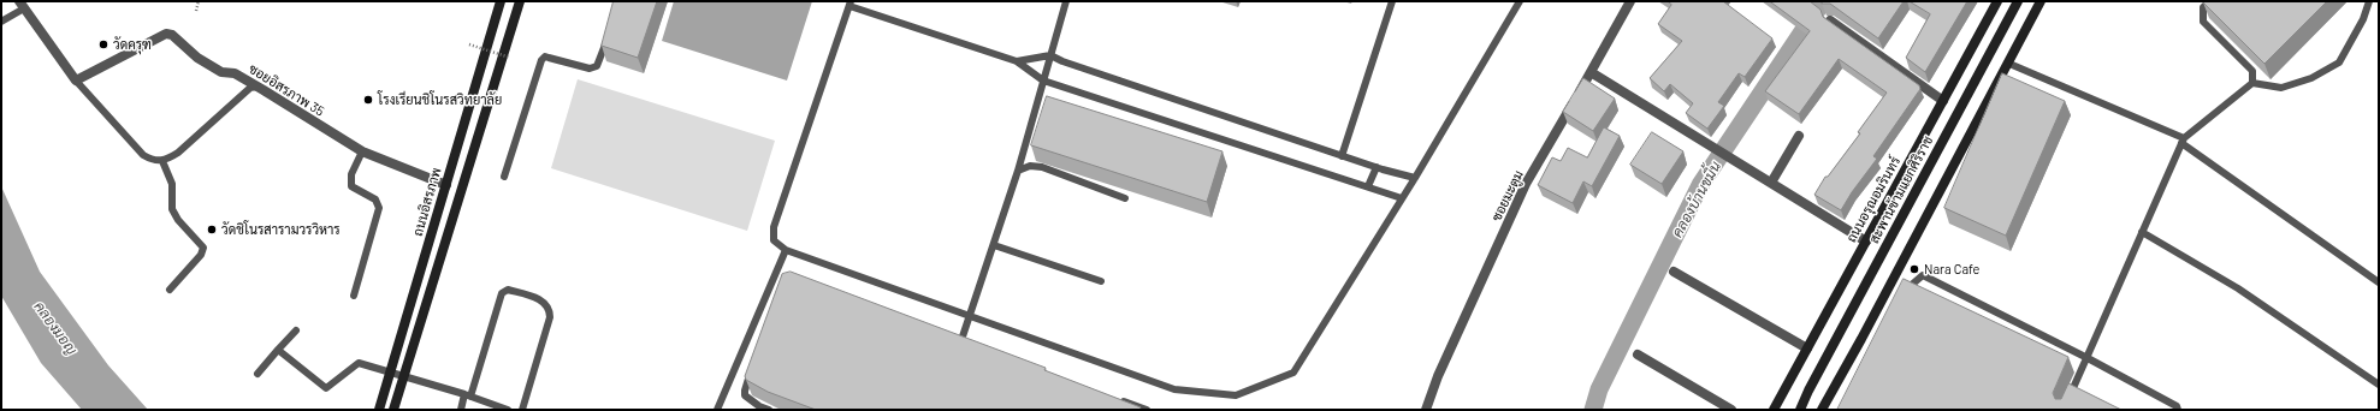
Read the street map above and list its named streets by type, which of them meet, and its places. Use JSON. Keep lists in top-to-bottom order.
{
  "streets": {
    "main road": ["สะพานข้ามแยกศิริราช", "ถนนอรุณอมรินทร์", "ถนนอิสรภาพ"],
    "street": ["ซอยอิสรภาพ 35", "ซอยมะตูม"]
  },
  "crossings": [
    ["ซอยอิสรภาพ 35", "ถนนอิสรภาพ"]
  ],
  "water": ["คลองบ้านขมิ้น", "คลองมอญ"],
  "places": [
    "วัดครุฑ",
    "โรงเรียนชิโนรสวิทยาลัย",
    "วัดชิโนรสารามวรวิหาร",
    "Nara Cafe"
  ]
}
